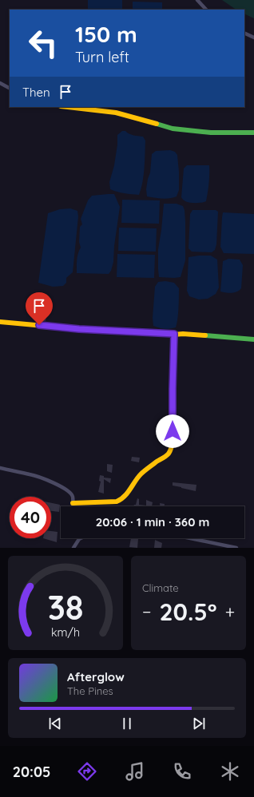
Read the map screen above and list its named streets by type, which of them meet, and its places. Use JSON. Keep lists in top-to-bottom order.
{
  "page": {
    "turn": ["150 m", "Turn left"],
    "then": "Then",
    "limit": "40",
    "trip": "20:06 · 1 min · 360 m",
    "tile": "Climate",
    "heat": ["−", "20.5°", "+"],
    "song": ["Afterglow", "The Pines"],
    "tabs": "20:05",
    "gauge": ["38", "km/h"]
  }
}
